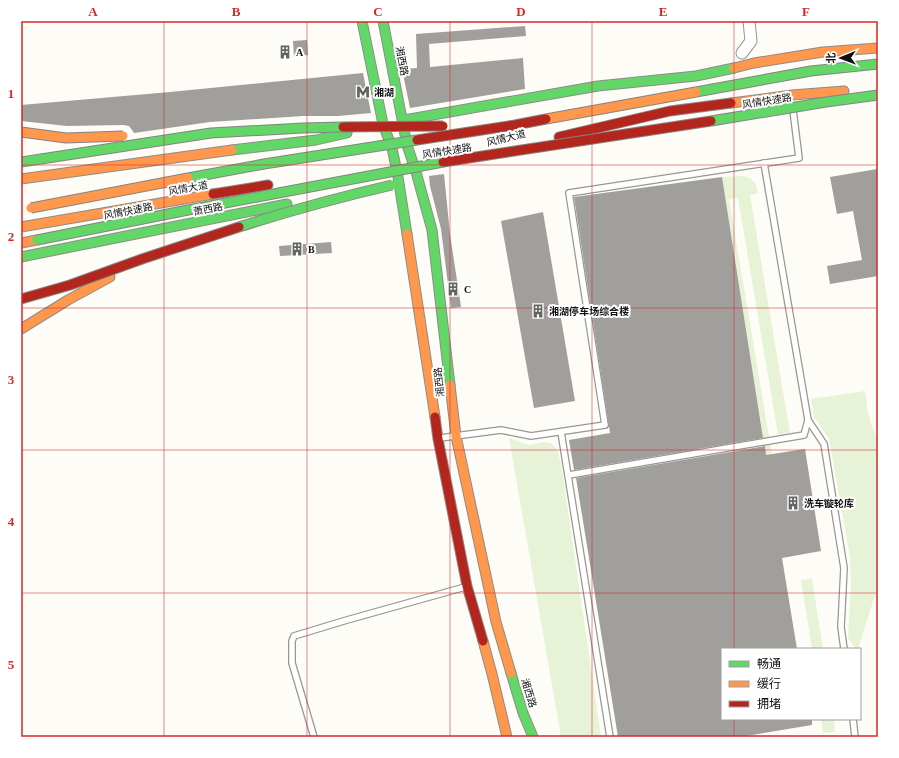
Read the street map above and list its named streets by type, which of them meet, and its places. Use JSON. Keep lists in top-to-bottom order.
{
  "streets": {
    "main road": [
      "湘西路",
      "风情快速路",
      "风情大道",
      "萧西路"
    ]
  },
  "crossings": [
    ["湘西路", "风情大道"],
    ["湘西路", "萧西路"],
    ["风情大道", "萧西路"]
  ],
  "places": {
    "building": [
      "A",
      "B",
      "C",
      "湘湖停车场综合楼",
      "洗车镟轮库"
    ],
    "metro station": ["湘湖"]
  },
  "legend": ["畅通", "缓行", "拥堵"],
  "north": "left",
  "grid": {
    "columns": [
      "A",
      "B",
      "C",
      "D",
      "E",
      "F"
    ],
    "rows": [
      "1",
      "2",
      "3",
      "4",
      "5"
    ]
  }
}
